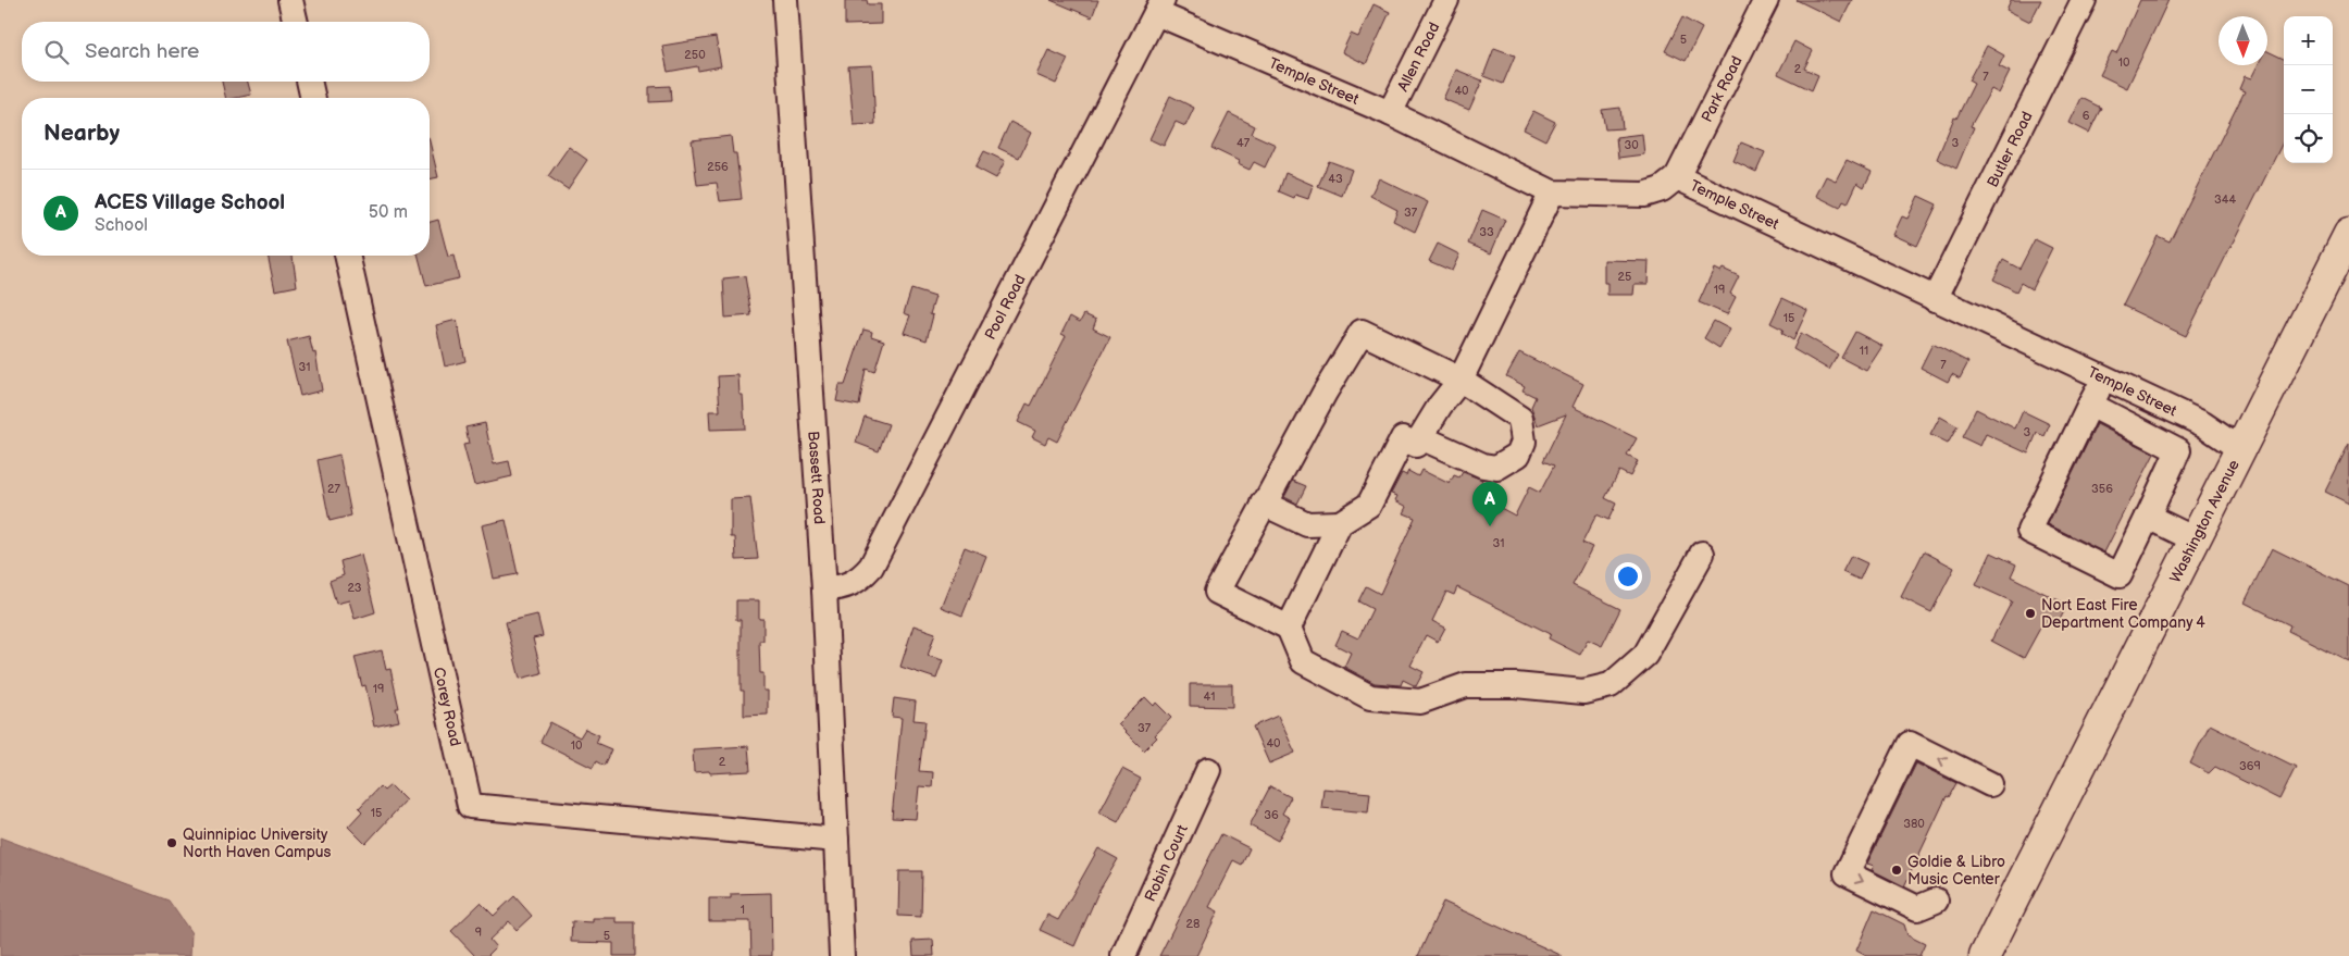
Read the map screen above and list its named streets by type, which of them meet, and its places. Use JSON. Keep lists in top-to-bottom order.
{
  "streets": {
    "main road": ["Washington Avenue"],
    "street": [
      "Allen Road",
      "Temple Street",
      "Park Road",
      "Butler Road",
      "Pool Road",
      "Bassett Road",
      "Corey Road",
      "Robin Court"
    ]
  },
  "crossings": [
    ["Allen Road", "Temple Street"],
    ["Temple Street", "Park Road"],
    ["Temple Street", "Butler Road"],
    ["Temple Street", "Pool Road"],
    ["Temple Street", "Washington Avenue"],
    ["Pool Road", "Bassett Road"],
    ["Bassett Road", "Corey Road"]
  ],
  "places": ["Nort East Fire Department Company 4", "Quinnipiac University North Haven Campus", "Goldie & Libro Music Center"],
  "house_numbers": [
    "5",
    "250",
    "10",
    "2",
    "7",
    "40",
    "6",
    "47",
    "3",
    "30",
    "256",
    "43",
    "344",
    "37",
    "33",
    "25",
    "19",
    "15",
    "11",
    "7",
    "31",
    "3",
    "27",
    "356",
    "31",
    "23",
    "19",
    "41",
    "37",
    "40",
    "10",
    "2",
    "369",
    "15",
    "36",
    "380",
    "1",
    "28",
    "9",
    "5"
  ],
  "north": "bottom",
  "page": {
    "map_buttons": ["+", "−"],
    "search": "Search here",
    "heading": "Nearby",
    "list": [
      {
        "mark": "A",
        "name": "ACES Village School",
        "note": "School",
        "value": "50 m"
      }
    ],
    "pins": "A"
  }
}
